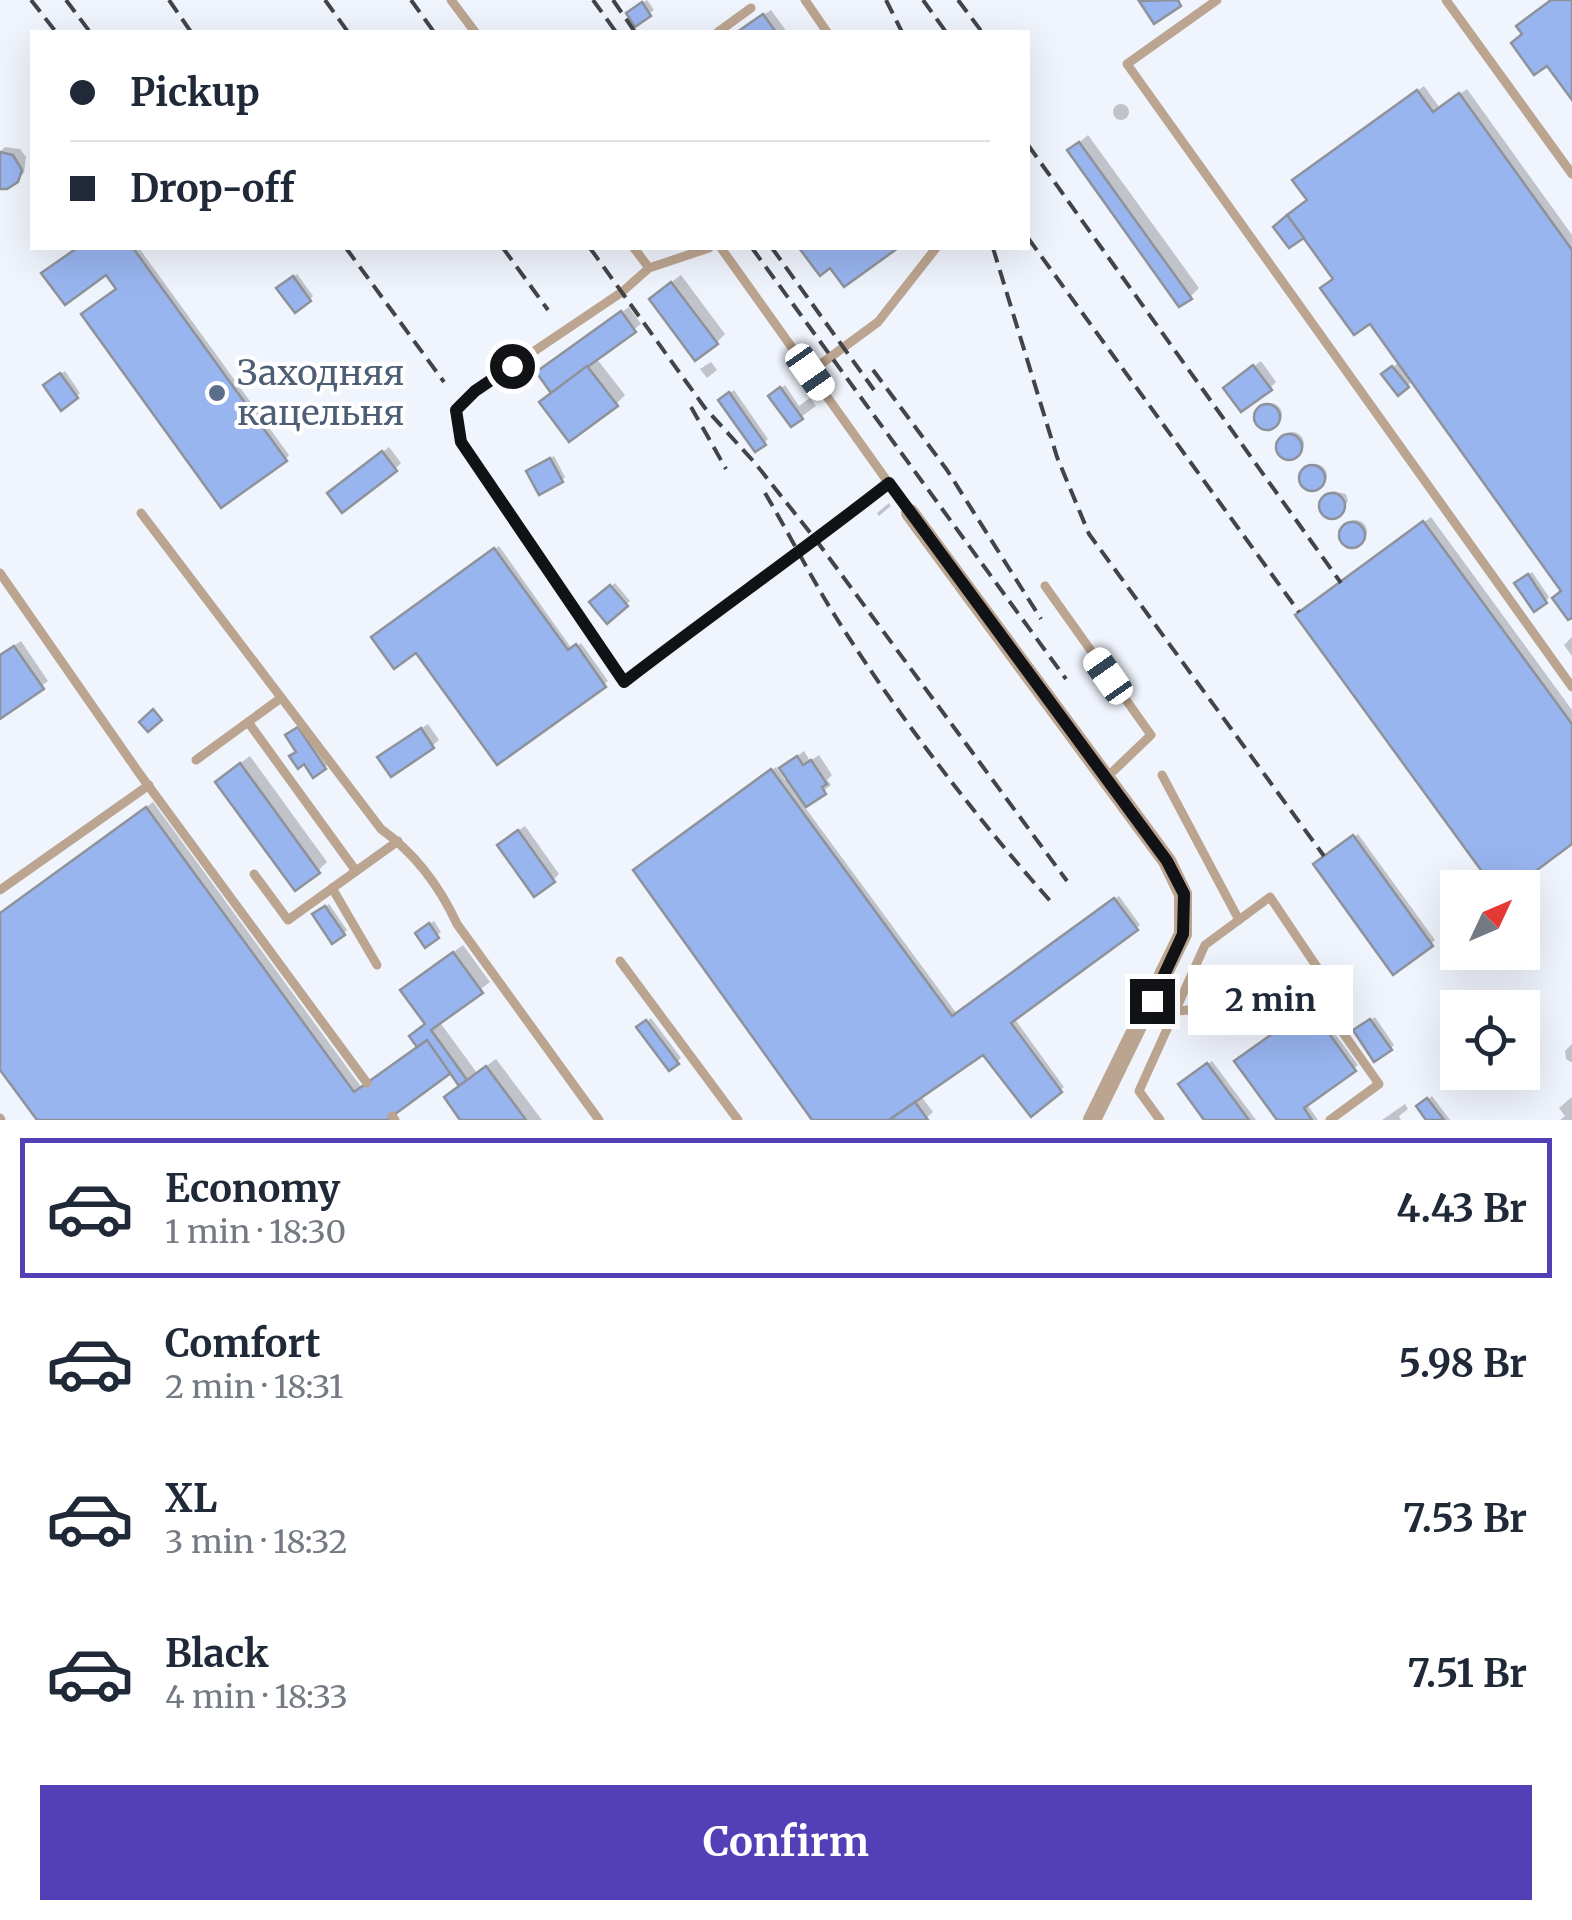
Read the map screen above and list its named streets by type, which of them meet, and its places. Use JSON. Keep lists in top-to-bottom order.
{
  "places": ["Заходняя кацельня"],
  "north": "top right",
  "page": {
    "banner": ["Pickup", "Drop-off"],
    "bubble": "2 min",
    "list": [
      {
        "name": "Economy",
        "note": "1 min · 18:30",
        "value": "4.43 Br"
      },
      {
        "name": "Comfort",
        "note": "2 min · 18:31",
        "value": "5.98 Br"
      },
      {
        "name": "XL",
        "note": "3 min · 18:32",
        "value": "7.53 Br"
      },
      {
        "name": "Black",
        "note": "4 min · 18:33",
        "value": "7.51 Br"
      }
    ],
    "buttons": "Confirm"
  }
}
